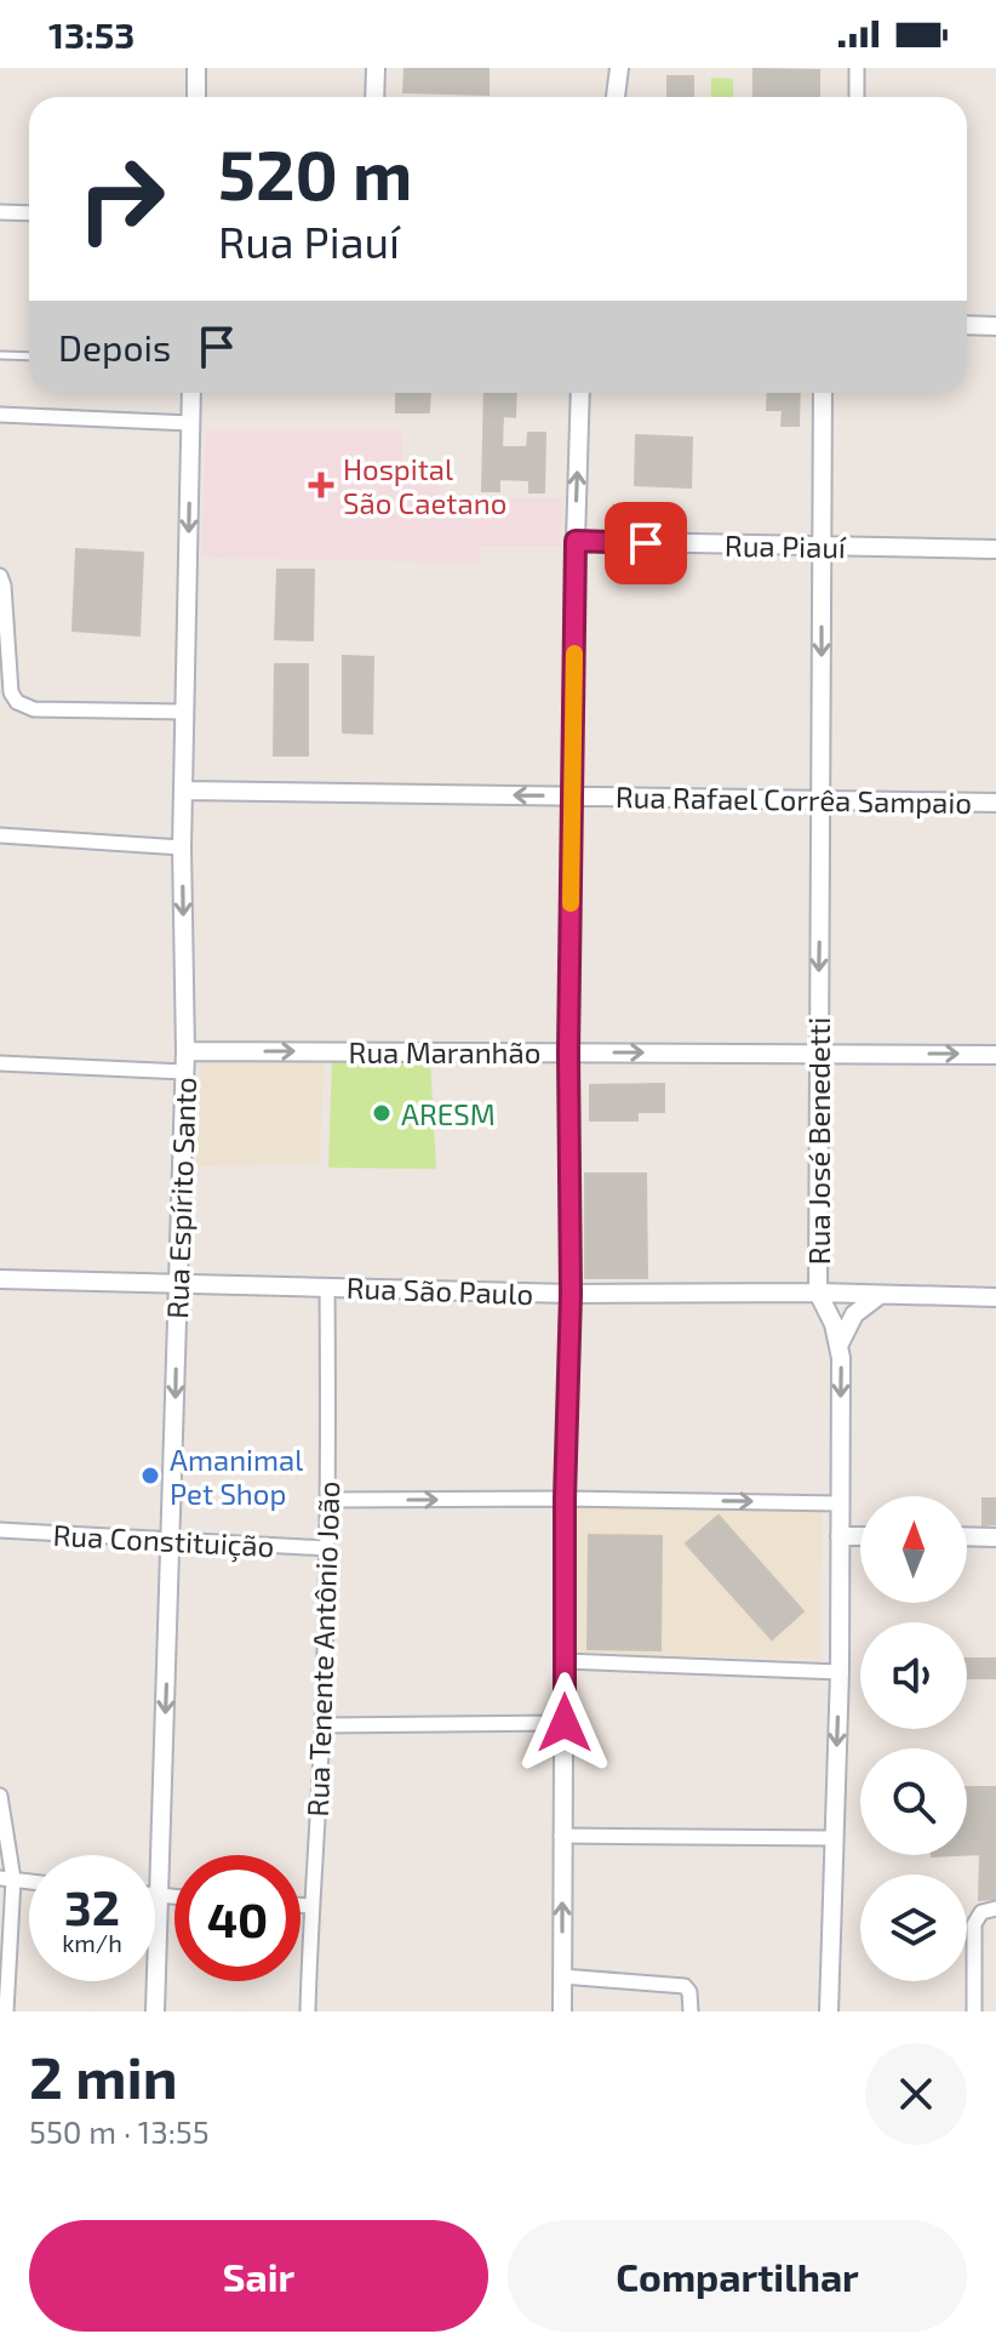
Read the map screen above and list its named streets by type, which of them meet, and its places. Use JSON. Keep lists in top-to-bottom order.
{
  "streets": {
    "street": [
      "Rua Piauí",
      "Rua Rafael Corrêa Sampaio",
      "Rua Maranhão",
      "Rua José Benedetti",
      "Rua Espírito Santo",
      "Rua São Paulo",
      "Rua Constituição",
      "Rua Tenente Antônio João"
    ]
  },
  "crossings": [
    ["Rua Piauí", "Rua José Benedetti"],
    ["Rua Rafael Corrêa Sampaio", "Rua José Benedetti"],
    ["Rua Rafael Corrêa Sampaio", "Rua Espírito Santo"],
    ["Rua Maranhão", "Rua José Benedetti"],
    ["Rua Maranhão", "Rua Espírito Santo"],
    ["Rua José Benedetti", "Rua São Paulo"],
    ["Rua Espírito Santo", "Rua São Paulo"],
    ["Rua Espírito Santo", "Rua Constituição"],
    ["Rua São Paulo", "Rua Tenente Antônio João"],
    ["Rua Constituição", "Rua Tenente Antônio João"]
  ],
  "one_way": [
    "Rua Rafael Corrêa Sampaio",
    "Rua Maranhão",
    "Rua José Benedetti",
    "Rua Espírito Santo"
  ],
  "places": {
    "health": ["Hospital São Caetano"],
    "other": ["ARESM", "Amanimal Pet Shop"]
  },
  "north": "top",
  "page": {
    "status": "13:53",
    "turn": ["520 m", "Rua Piauí"],
    "then": "Depois",
    "speed": "32 km/h",
    "limit": "40",
    "heading": ["2 min", "550 m · 13:55"],
    "buttons": ["Sair", "Compartilhar"]
  }
}
